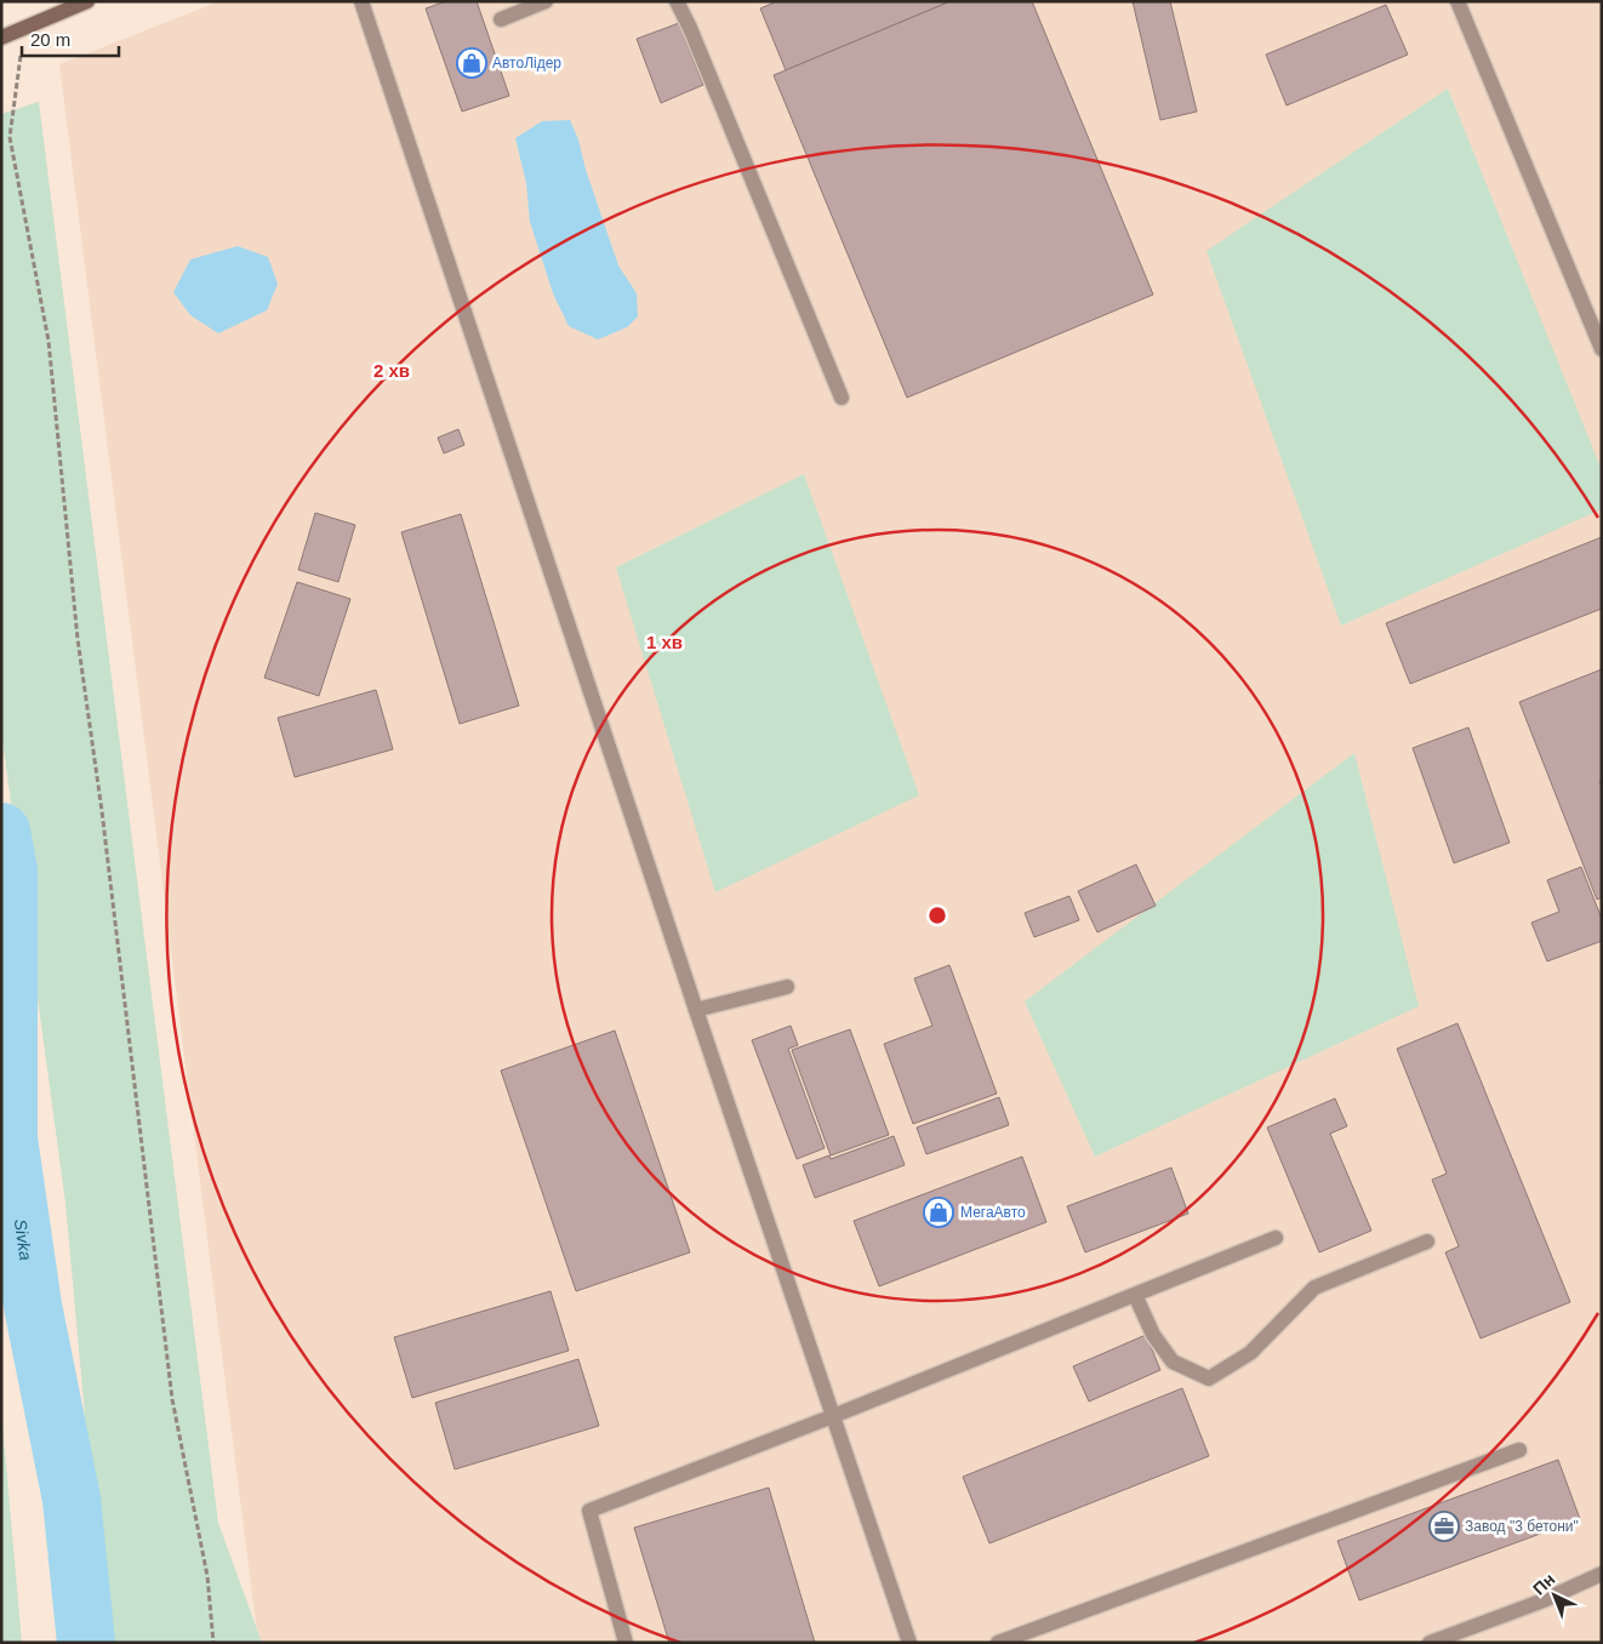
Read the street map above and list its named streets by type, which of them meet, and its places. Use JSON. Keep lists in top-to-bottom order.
{
  "water": ["Sivka"],
  "places": {
    "shop": ["АвтоЛідер", "МегаАвто"],
    "office": ["Завод \"3 бетони\""]
  },
  "scale_bar": "20 m",
  "north": "top left",
  "rings": ["2 хв", "1 хв"]
}
